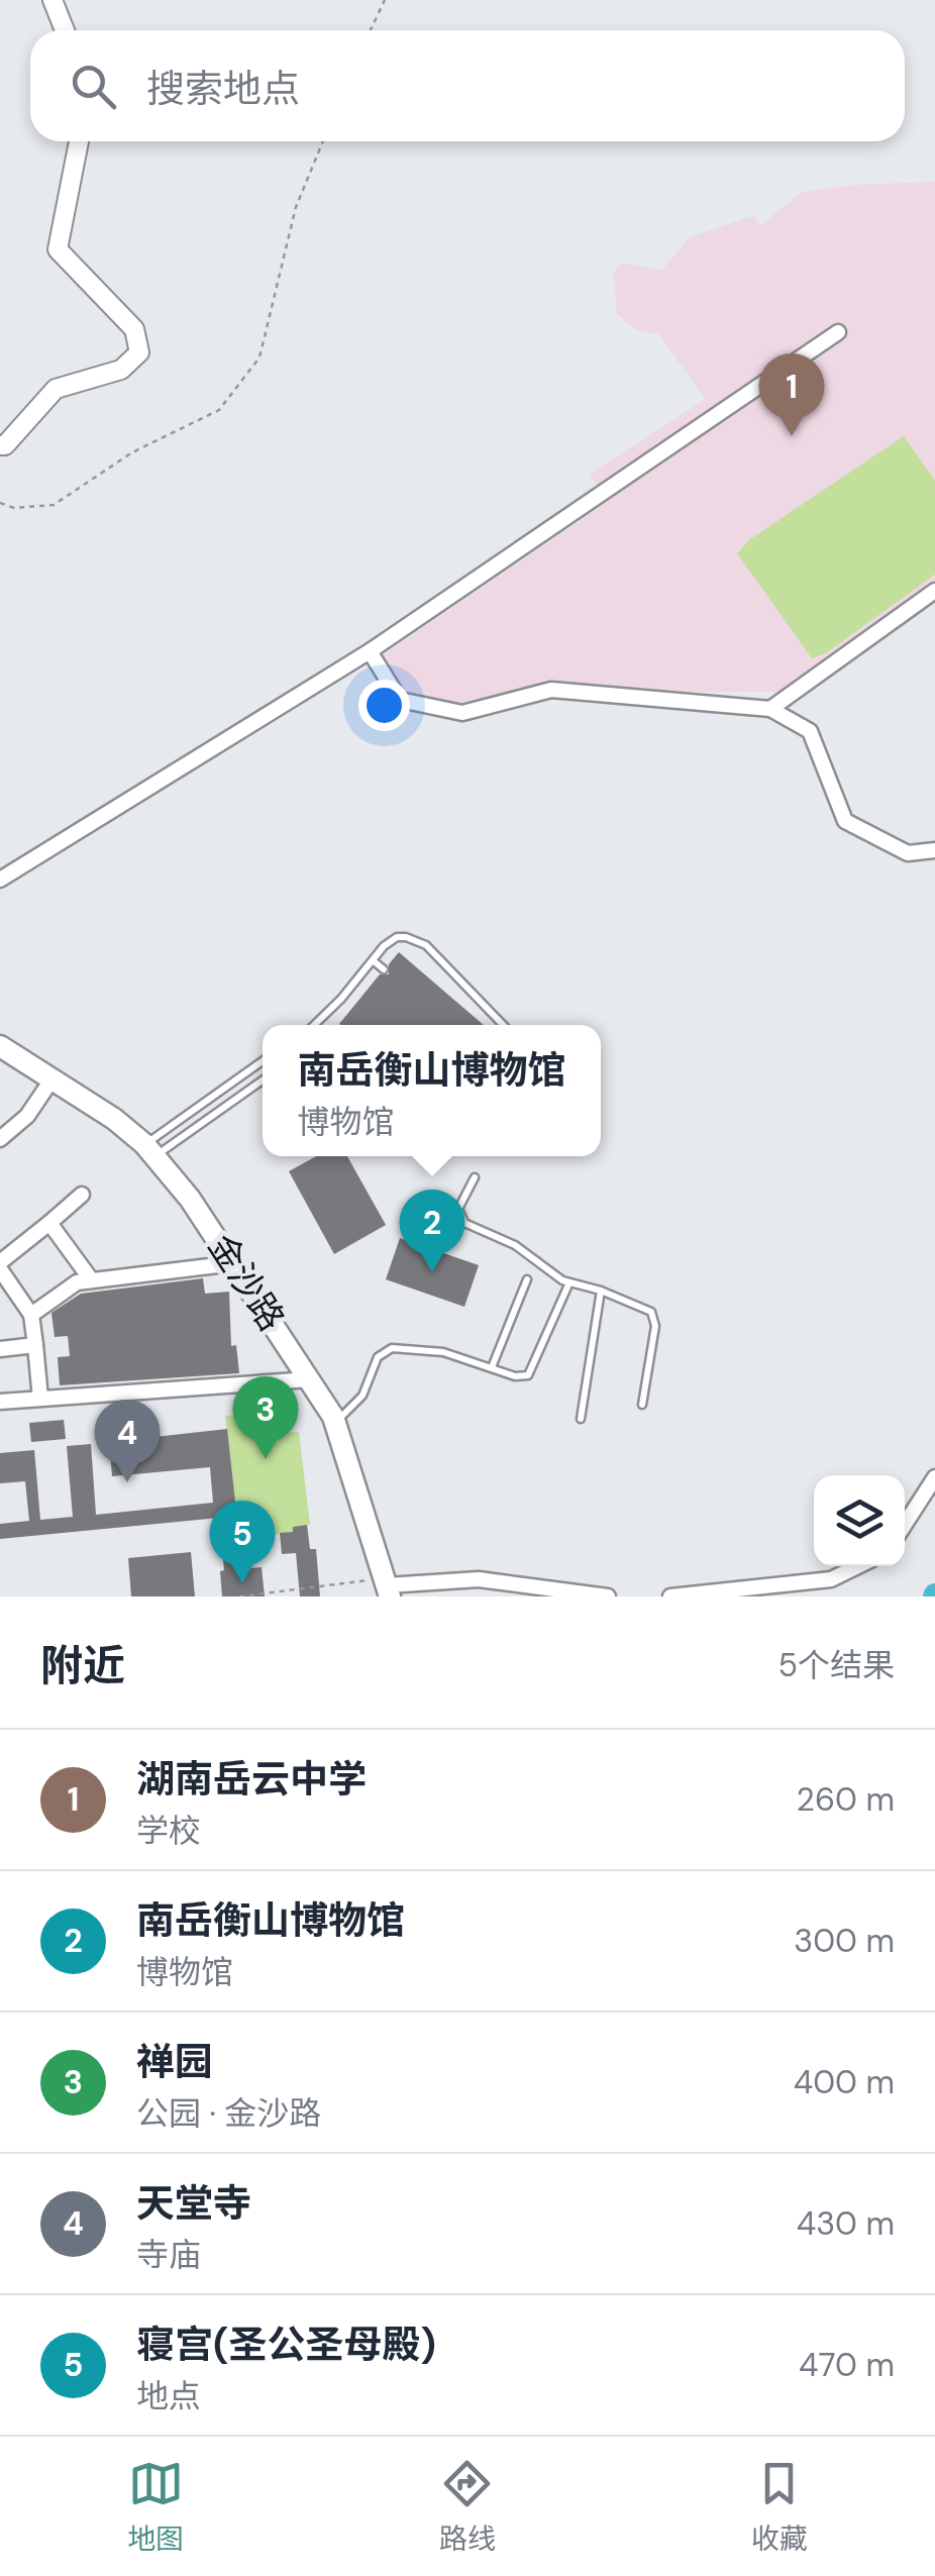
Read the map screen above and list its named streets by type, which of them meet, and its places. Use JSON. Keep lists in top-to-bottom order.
{
  "streets": {
    "main road": ["金沙路"]
  },
  "page": {
    "search": "搜索地点",
    "pins": [
      "1",
      "2",
      "3",
      "4",
      "5"
    ],
    "popup": ["南岳衡山博物馆", "博物馆"],
    "heading": ["附近", "5个结果"],
    "list": [
      {
        "mark": "1",
        "name": "湖南岳云中学",
        "note": "学校",
        "value": "260 m"
      },
      {
        "mark": "2",
        "name": "南岳衡山博物馆",
        "note": "博物馆",
        "value": "300 m"
      },
      {
        "mark": "3",
        "name": "禅园",
        "note": "公园 · 金沙路",
        "value": "400 m"
      },
      {
        "mark": "4",
        "name": "天堂寺",
        "note": "寺庙",
        "value": "430 m"
      },
      {
        "mark": "5",
        "name": "寝宫(圣公圣母殿)",
        "note": "地点",
        "value": "470 m"
      }
    ],
    "nav": ["地图", "路线", "收藏"]
  }
}
